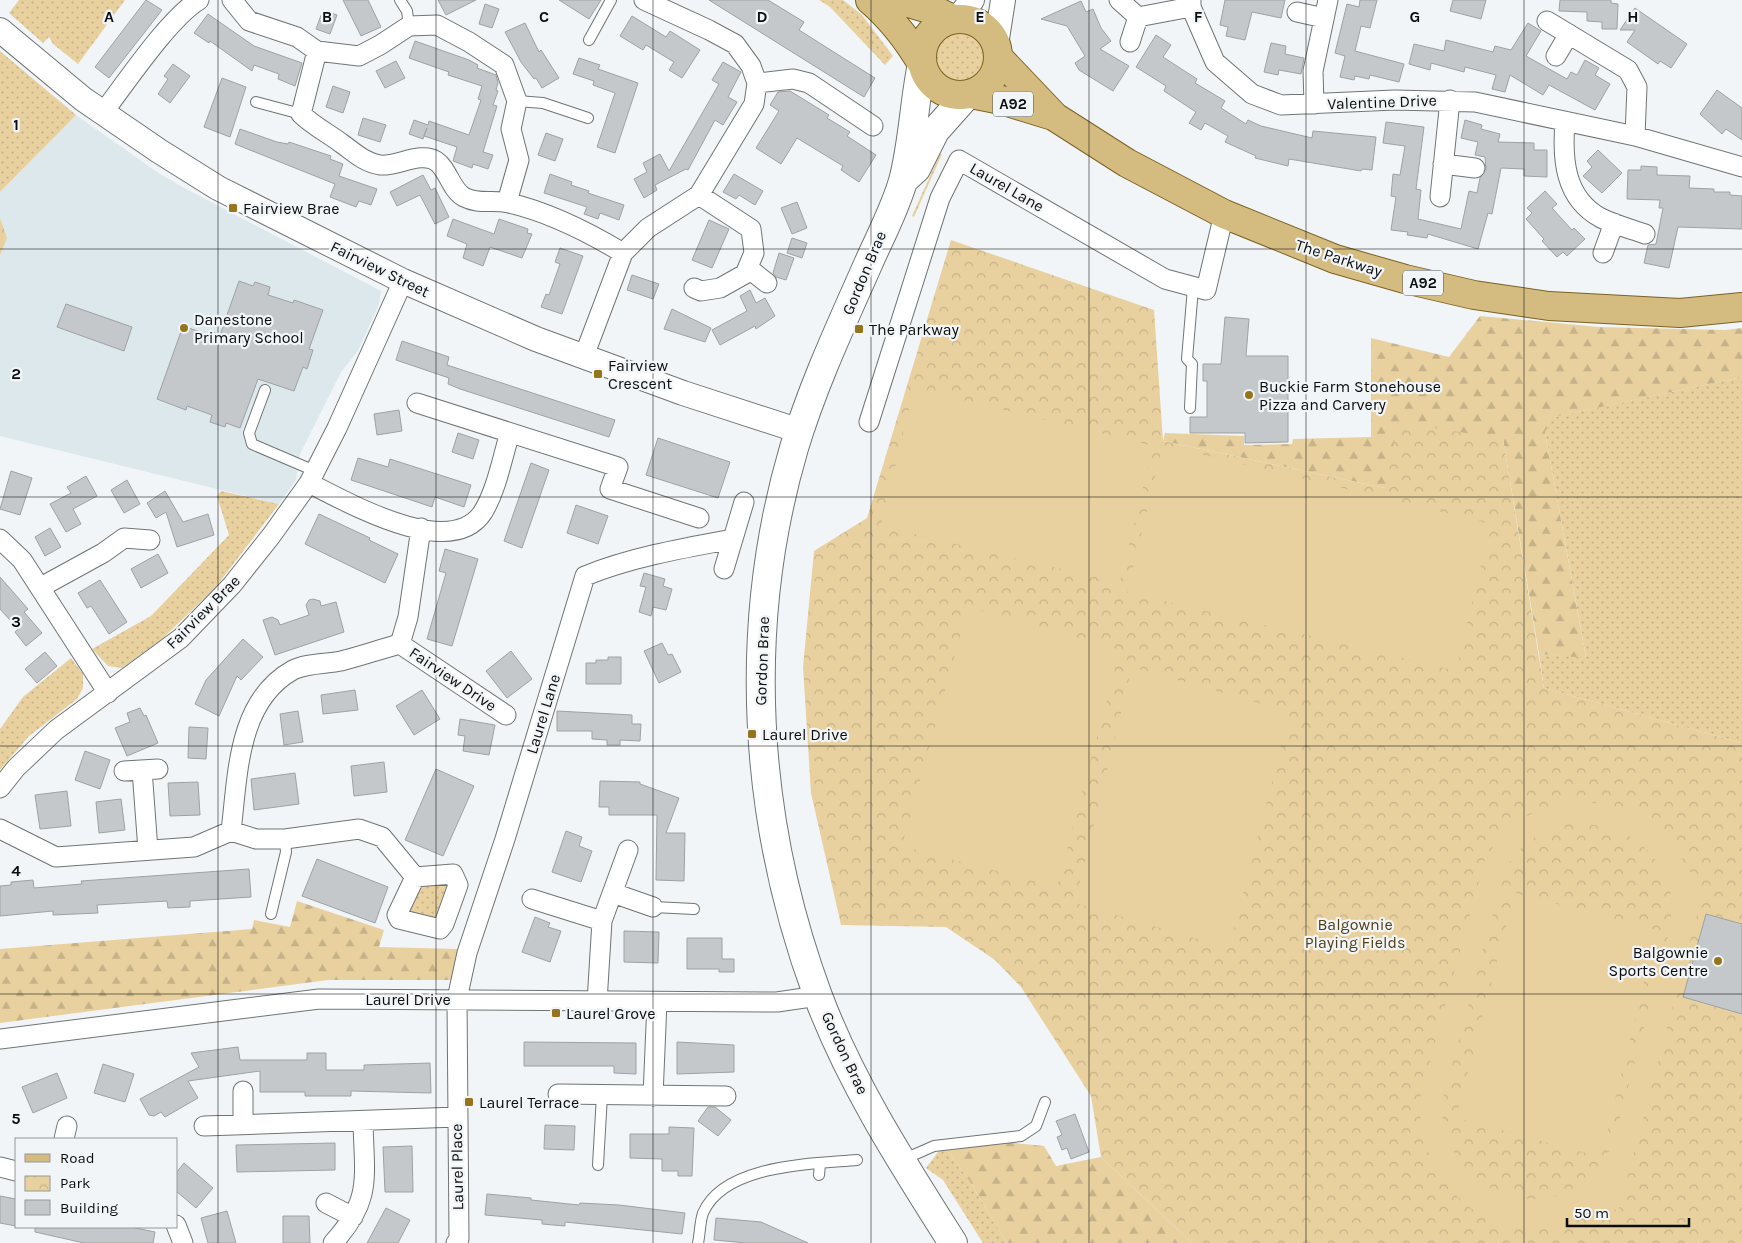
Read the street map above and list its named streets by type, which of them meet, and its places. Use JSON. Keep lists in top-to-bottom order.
{
  "streets": {
    "main road": ["A92", "The Parkway", "Gordon Brae"],
    "street": [
      "Valentine Drive",
      "Laurel Lane",
      "Fairview Street",
      "Fairview Brae",
      "Fairview Drive",
      "Laurel Drive",
      "Laurel Place"
    ]
  },
  "crossings": [
    ["A92", "The Parkway"],
    ["A92", "Gordon Brae"],
    ["Laurel Lane", "Laurel Drive"],
    ["Laurel Lane", "Laurel Place"],
    ["The Parkway", "Gordon Brae"],
    ["Fairview Street", "Gordon Brae"],
    ["Fairview Street", "Fairview Brae"],
    ["Gordon Brae", "Laurel Drive"],
    ["Laurel Drive", "Laurel Place"]
  ],
  "parks": ["Balgownie Playing Fields"],
  "places": {
    "transit": [
      "Fairview Brae",
      "The Parkway",
      "Fairview Crescent",
      "Laurel Drive",
      "Laurel Grove",
      "Laurel Terrace"
    ],
    "other": ["Danestone Primary School", "Buckie Farm Stonehouse Pizza and Carvery", "Balgownie Sports Centre"]
  },
  "legend": ["Road", "Park", "Building"],
  "scale_bar": "50 m",
  "grid": {
    "columns": [
      "A",
      "B",
      "C",
      "D",
      "E",
      "F",
      "G",
      "H"
    ],
    "rows": [
      "1",
      "2",
      "3",
      "4",
      "5"
    ]
  }
}
